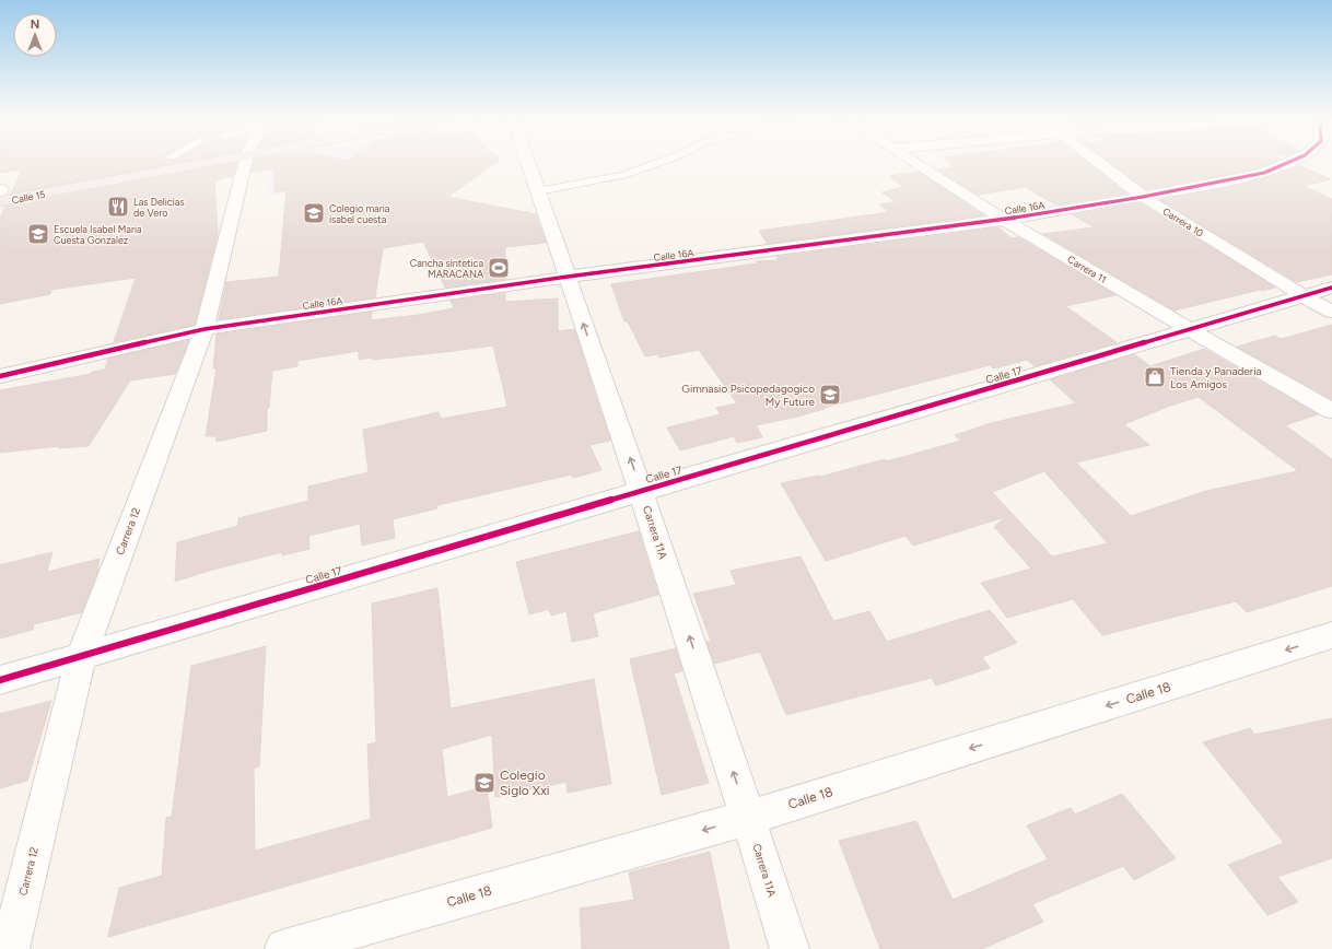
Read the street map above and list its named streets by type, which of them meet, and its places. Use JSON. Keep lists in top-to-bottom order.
{
  "streets": {
    "highway": ["Calle 15"],
    "street": [
      "Calle 16A",
      "Carrera 10",
      "Carrera 11",
      "Calle 17",
      "Carrera 12",
      "Carrera 11A",
      "Calle 18"
    ]
  },
  "crossings": [
    ["Calle 16A", "Carrera 10"],
    ["Calle 16A", "Carrera 11"],
    ["Calle 16A", "Carrera 12"],
    ["Calle 16A", "Carrera 11A"],
    ["Carrera 10", "Calle 17"],
    ["Carrera 11", "Calle 17"],
    ["Calle 17", "Carrera 12"],
    ["Calle 17", "Carrera 11A"],
    ["Carrera 11A", "Calle 18"]
  ],
  "one_way": ["Carrera 11A", "Calle 18"],
  "places": {
    "restaurant": ["Las Delicias de Vero"],
    "school or university": [
      "Colegio maria isabel cuesta",
      "Escuela Isabel Maria Cuesta Gonzalez",
      "Gimnasio Psicopedagogico My Future",
      "Colegio Siglo Xxi"
    ],
    "sports": ["Cancha sintetica MARACANA"],
    "shop": ["Tienda y Panaderia Los Amigos"]
  },
  "north": "top"
}
